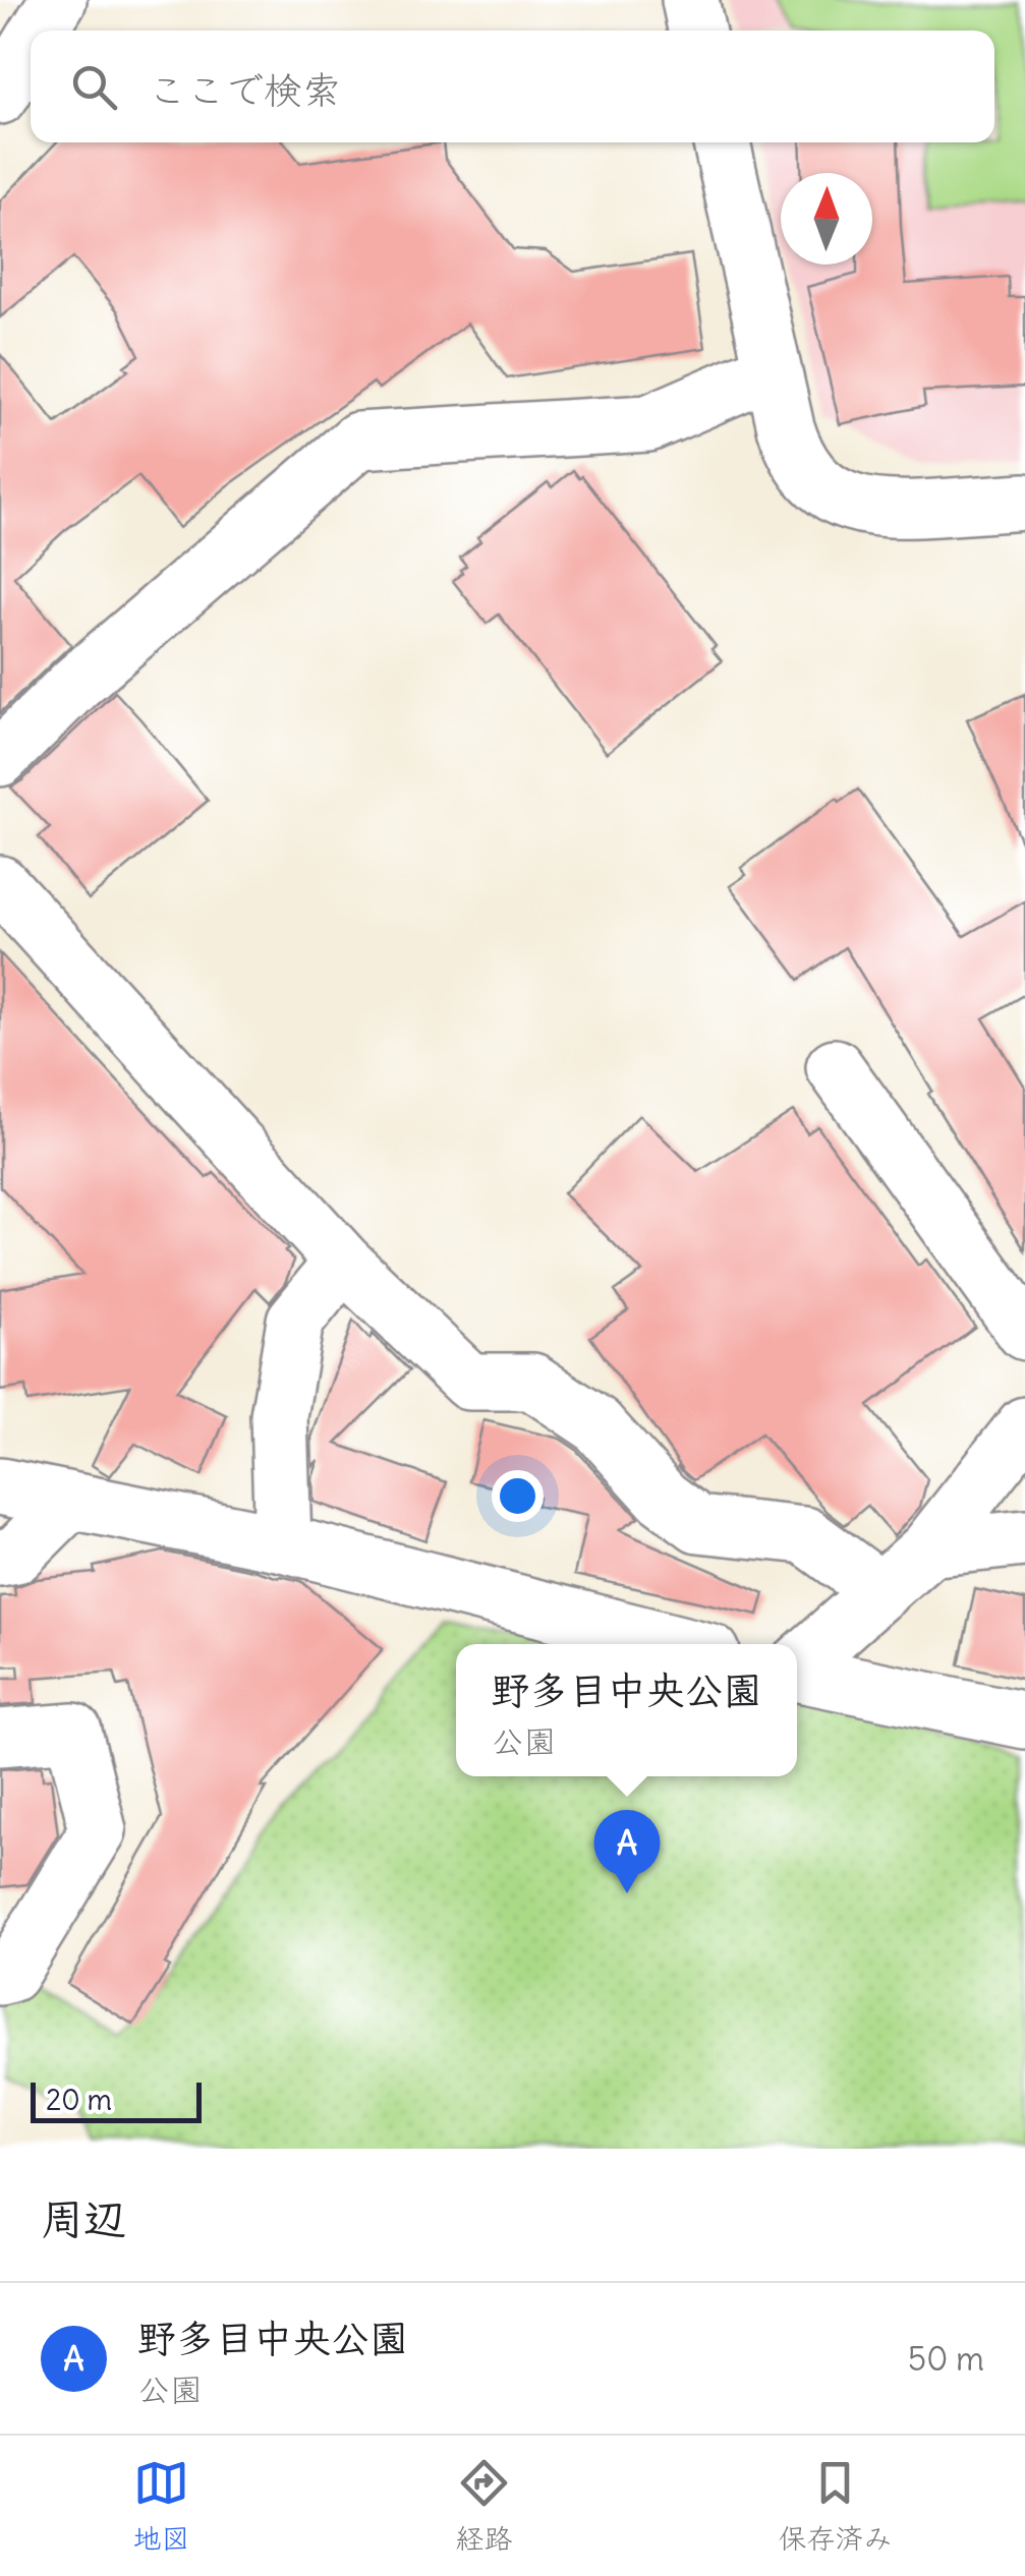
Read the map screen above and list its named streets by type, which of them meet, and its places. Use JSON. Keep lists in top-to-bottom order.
{
  "scale_bar": "20 m",
  "north": "top",
  "page": {
    "search": "ここで検索",
    "popup": ["野多目中央公園", "公園"],
    "pins": "A",
    "scale": "20 m",
    "heading": "周辺",
    "list": [
      {
        "mark": "A",
        "name": "野多目中央公園",
        "note": "公園",
        "value": "50 m"
      }
    ],
    "nav": ["地図", "経路", "保存済み"]
  }
}
